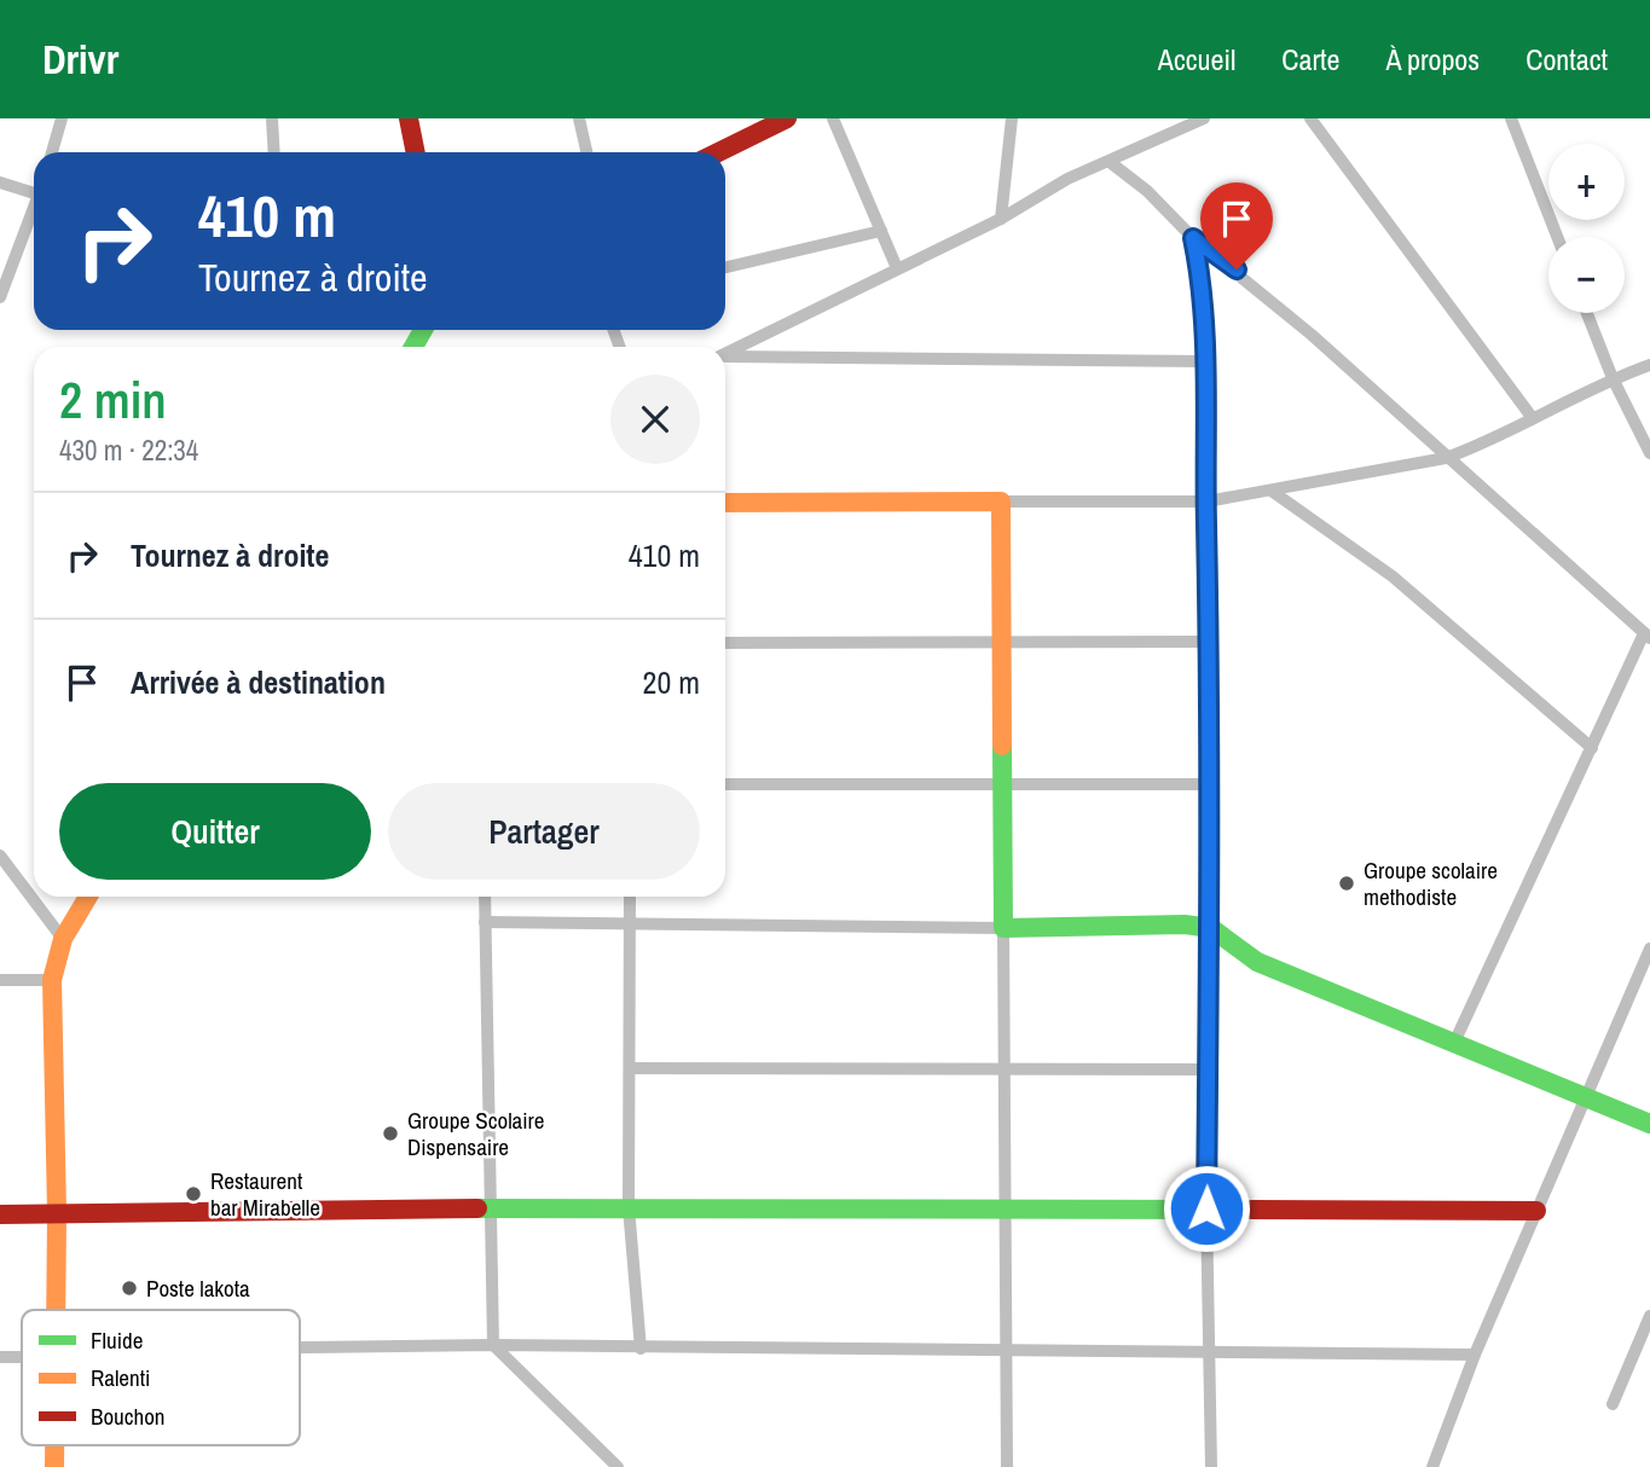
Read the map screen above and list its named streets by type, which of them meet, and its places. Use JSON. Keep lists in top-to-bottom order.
{
  "places": [
    "Groupe scolaire methodiste",
    "Groupe Scolaire Dispensaire",
    "Restaurent bar Mirabelle",
    "Poste lakota"
  ],
  "legend": ["Fluide", "Ralenti", "Bouchon"],
  "page": {
    "header": "Drivr",
    "nav": [
      "Accueil",
      "Carte",
      "À propos",
      "Contact"
    ],
    "map_buttons": ["+", "−"],
    "turn": ["410 m", "Tournez à droite"],
    "heading": ["2 min", "430 m · 22:34"],
    "list": [
      {
        "name": "Tournez à droite",
        "value": "410 m"
      },
      {
        "name": "Arrivée à destination",
        "value": "20 m"
      }
    ],
    "buttons": ["Quitter", "Partager"]
  }
}
